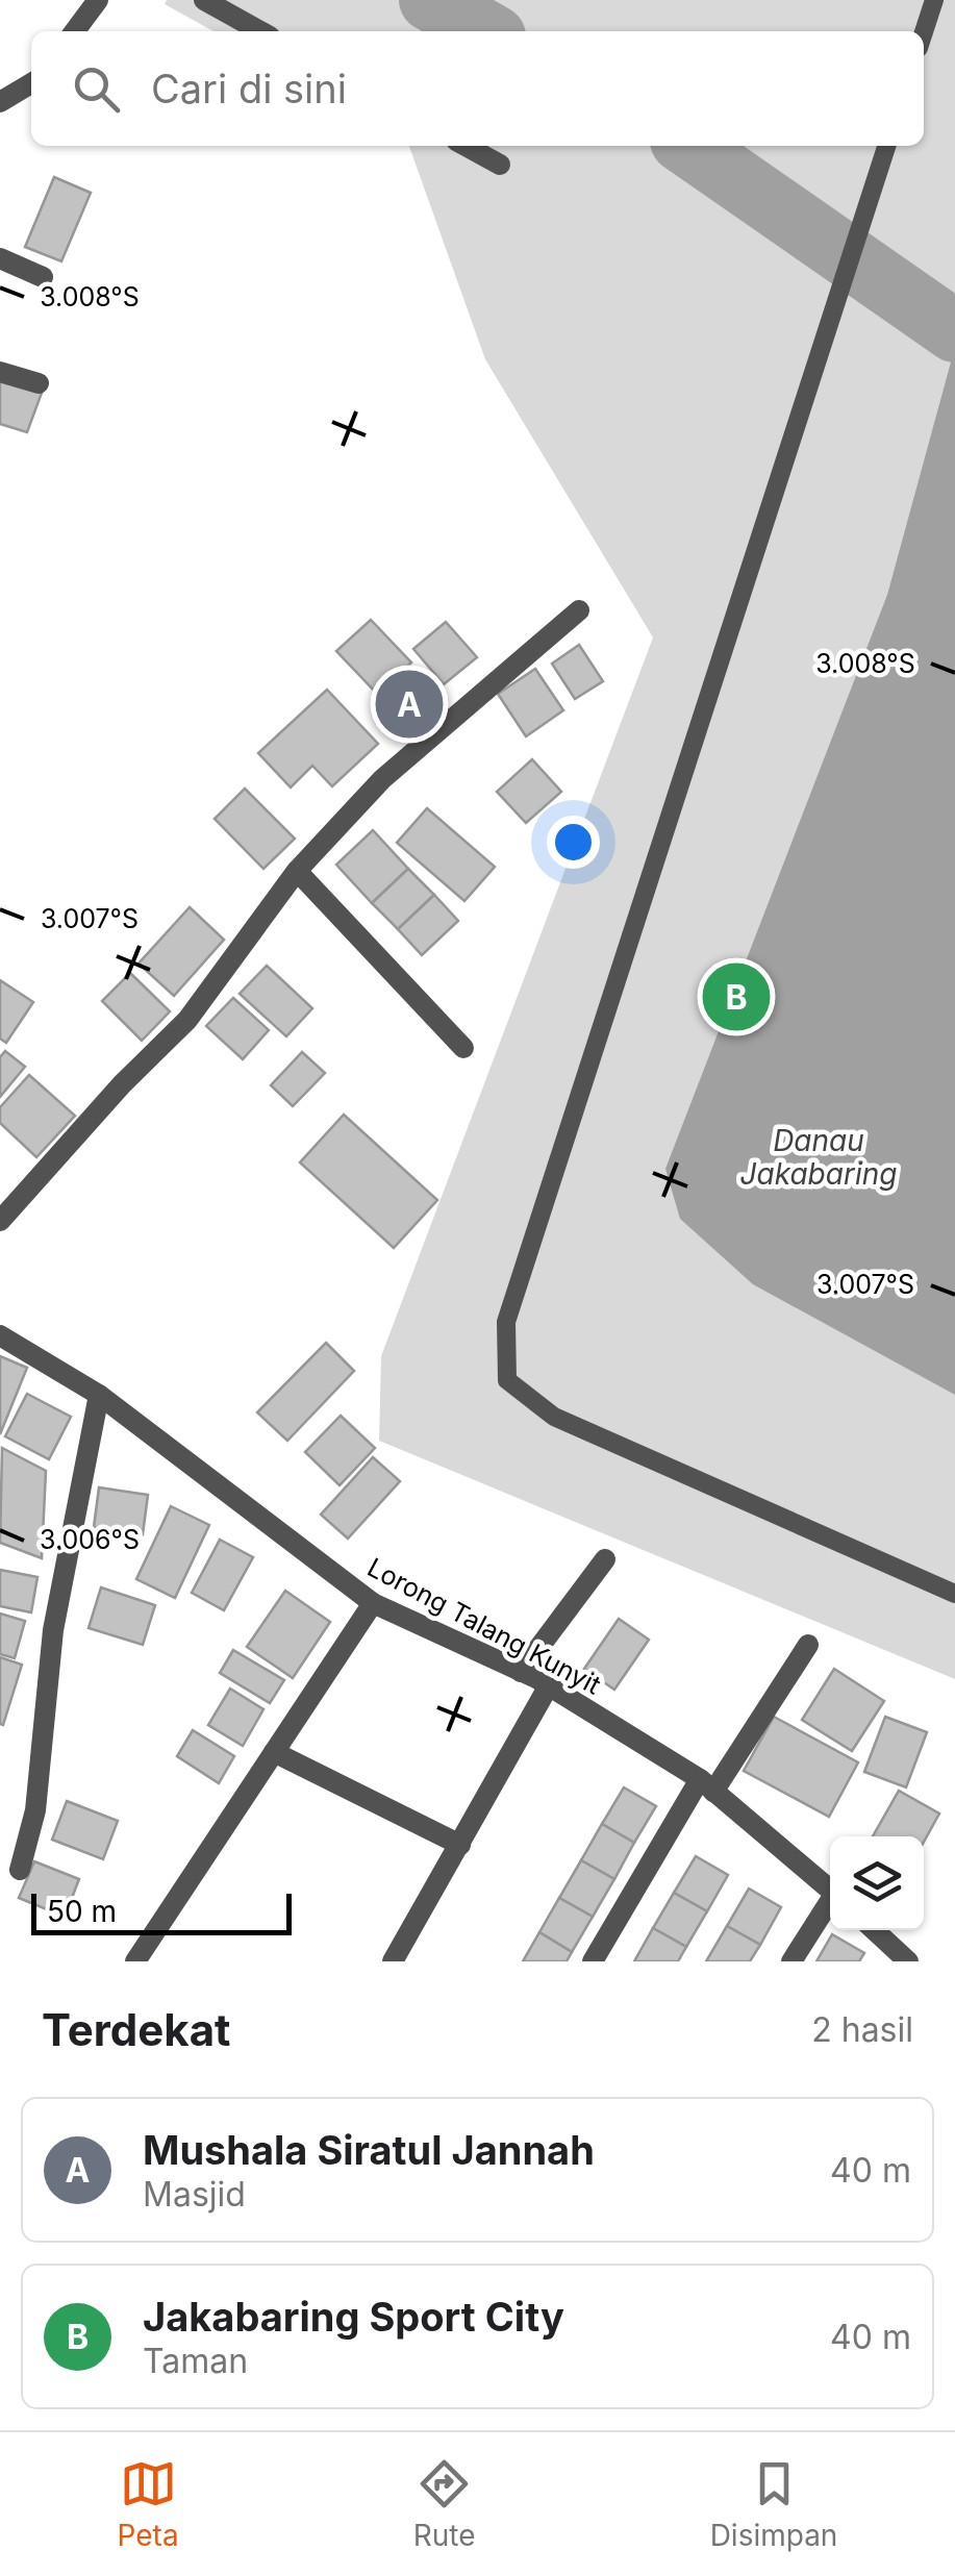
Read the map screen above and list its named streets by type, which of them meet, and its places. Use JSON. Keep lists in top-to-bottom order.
{
  "streets": {
    "street": ["Lorong Talang Kunyit"]
  },
  "water": ["Danau Jakabaring"],
  "scale_bar": "50 m",
  "page": {
    "search": "Cari di sini",
    "pins": ["A", "B"],
    "scale": "50 m",
    "heading": ["Terdekat", "2 hasil"],
    "list": [
      {
        "mark": "A",
        "name": "Mushala Siratul Jannah",
        "note": "Masjid",
        "value": "40 m"
      },
      {
        "mark": "B",
        "name": "Jakabaring Sport City",
        "note": "Taman",
        "value": "40 m"
      }
    ],
    "nav": ["Peta", "Rute", "Disimpan"]
  },
  "coordinates": ["3.008°S", "3.007°S", "3.006°S"]
}
